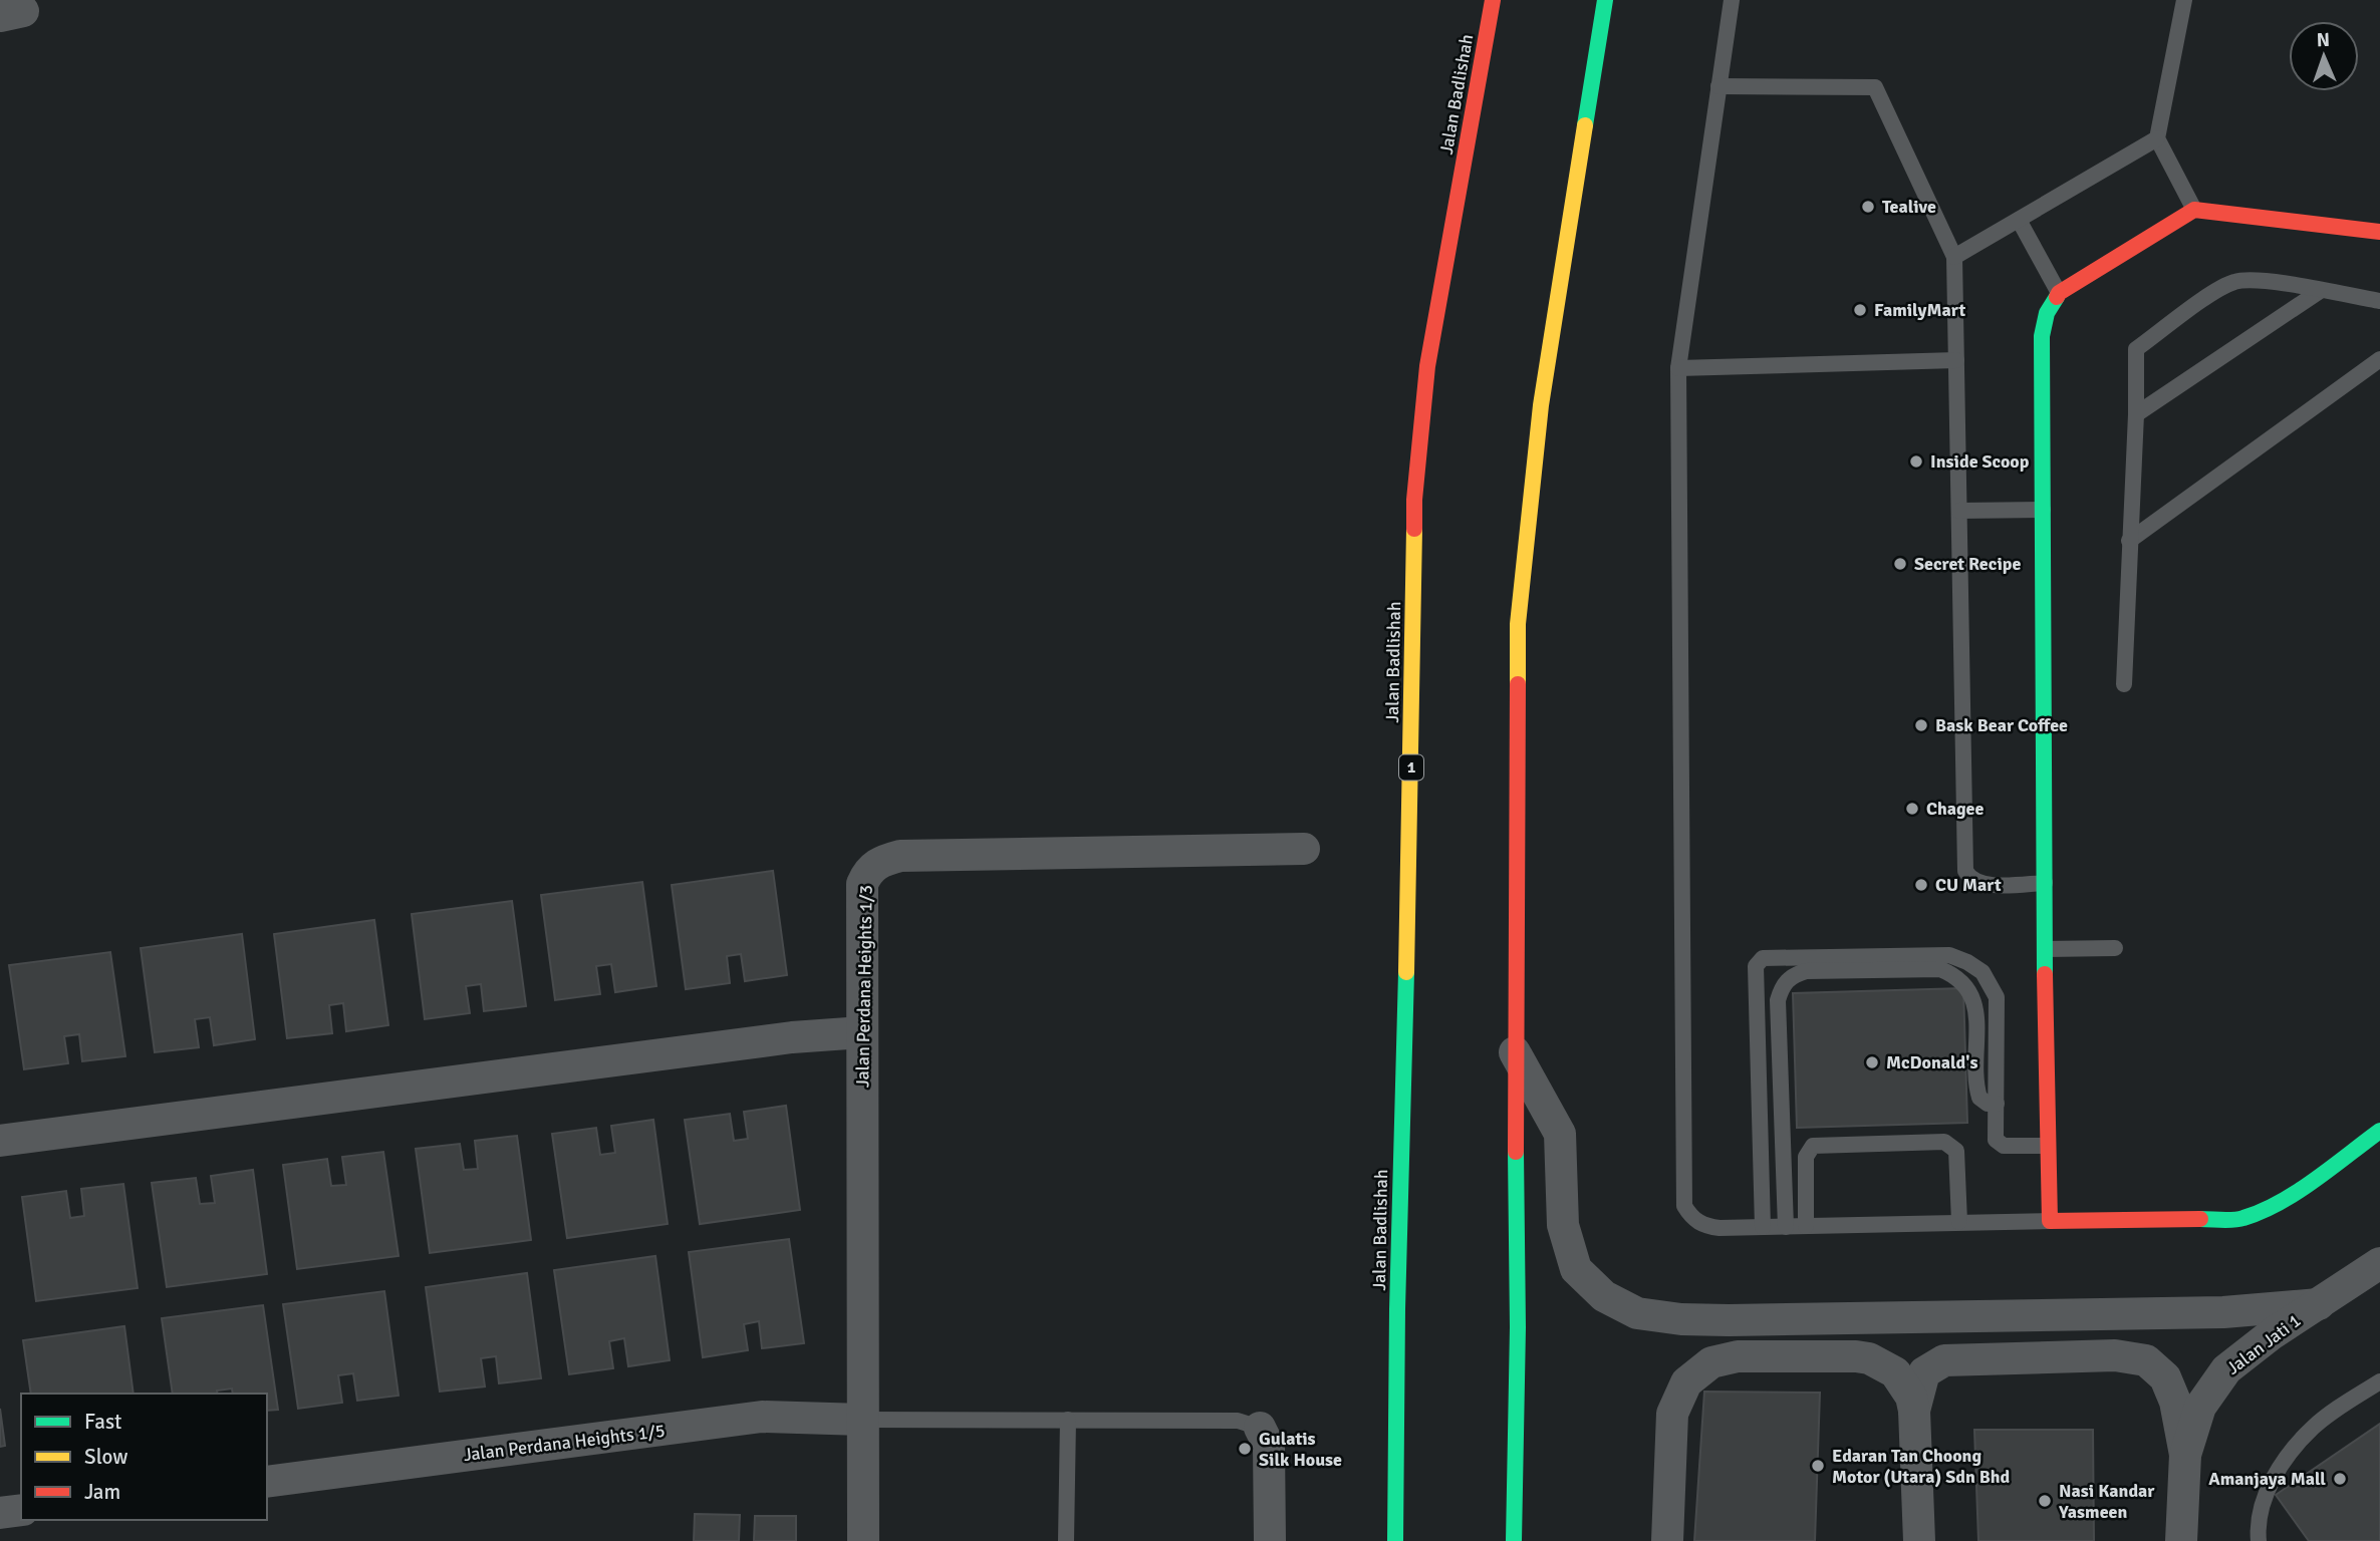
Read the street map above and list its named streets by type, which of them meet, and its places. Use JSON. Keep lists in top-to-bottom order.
{
  "streets": {
    "main road": ["Jalan Badlishah", "1"],
    "street": ["Jalan Perdana Heights 1/3", "Jalan Jati 1", "Jalan Perdana Heights 1/5"]
  },
  "crossings": [
    ["Jalan Perdana Heights 1/3", "Jalan Perdana Heights 1/5"]
  ],
  "places": [
    "Tealive",
    "FamilyMart",
    "Inside Scoop",
    "Secret Recipe",
    "Bask Bear Coffee",
    "Chagee",
    "CU Mart",
    "McDonald's",
    "Gulatis Silk House",
    "Edaran Tan Choong Motor (Utara) Sdn Bhd",
    "Amanjaya Mall",
    "Nasi Kandar Yasmeen"
  ],
  "legend": ["Fast", "Slow", "Jam"],
  "north": "top"
}
